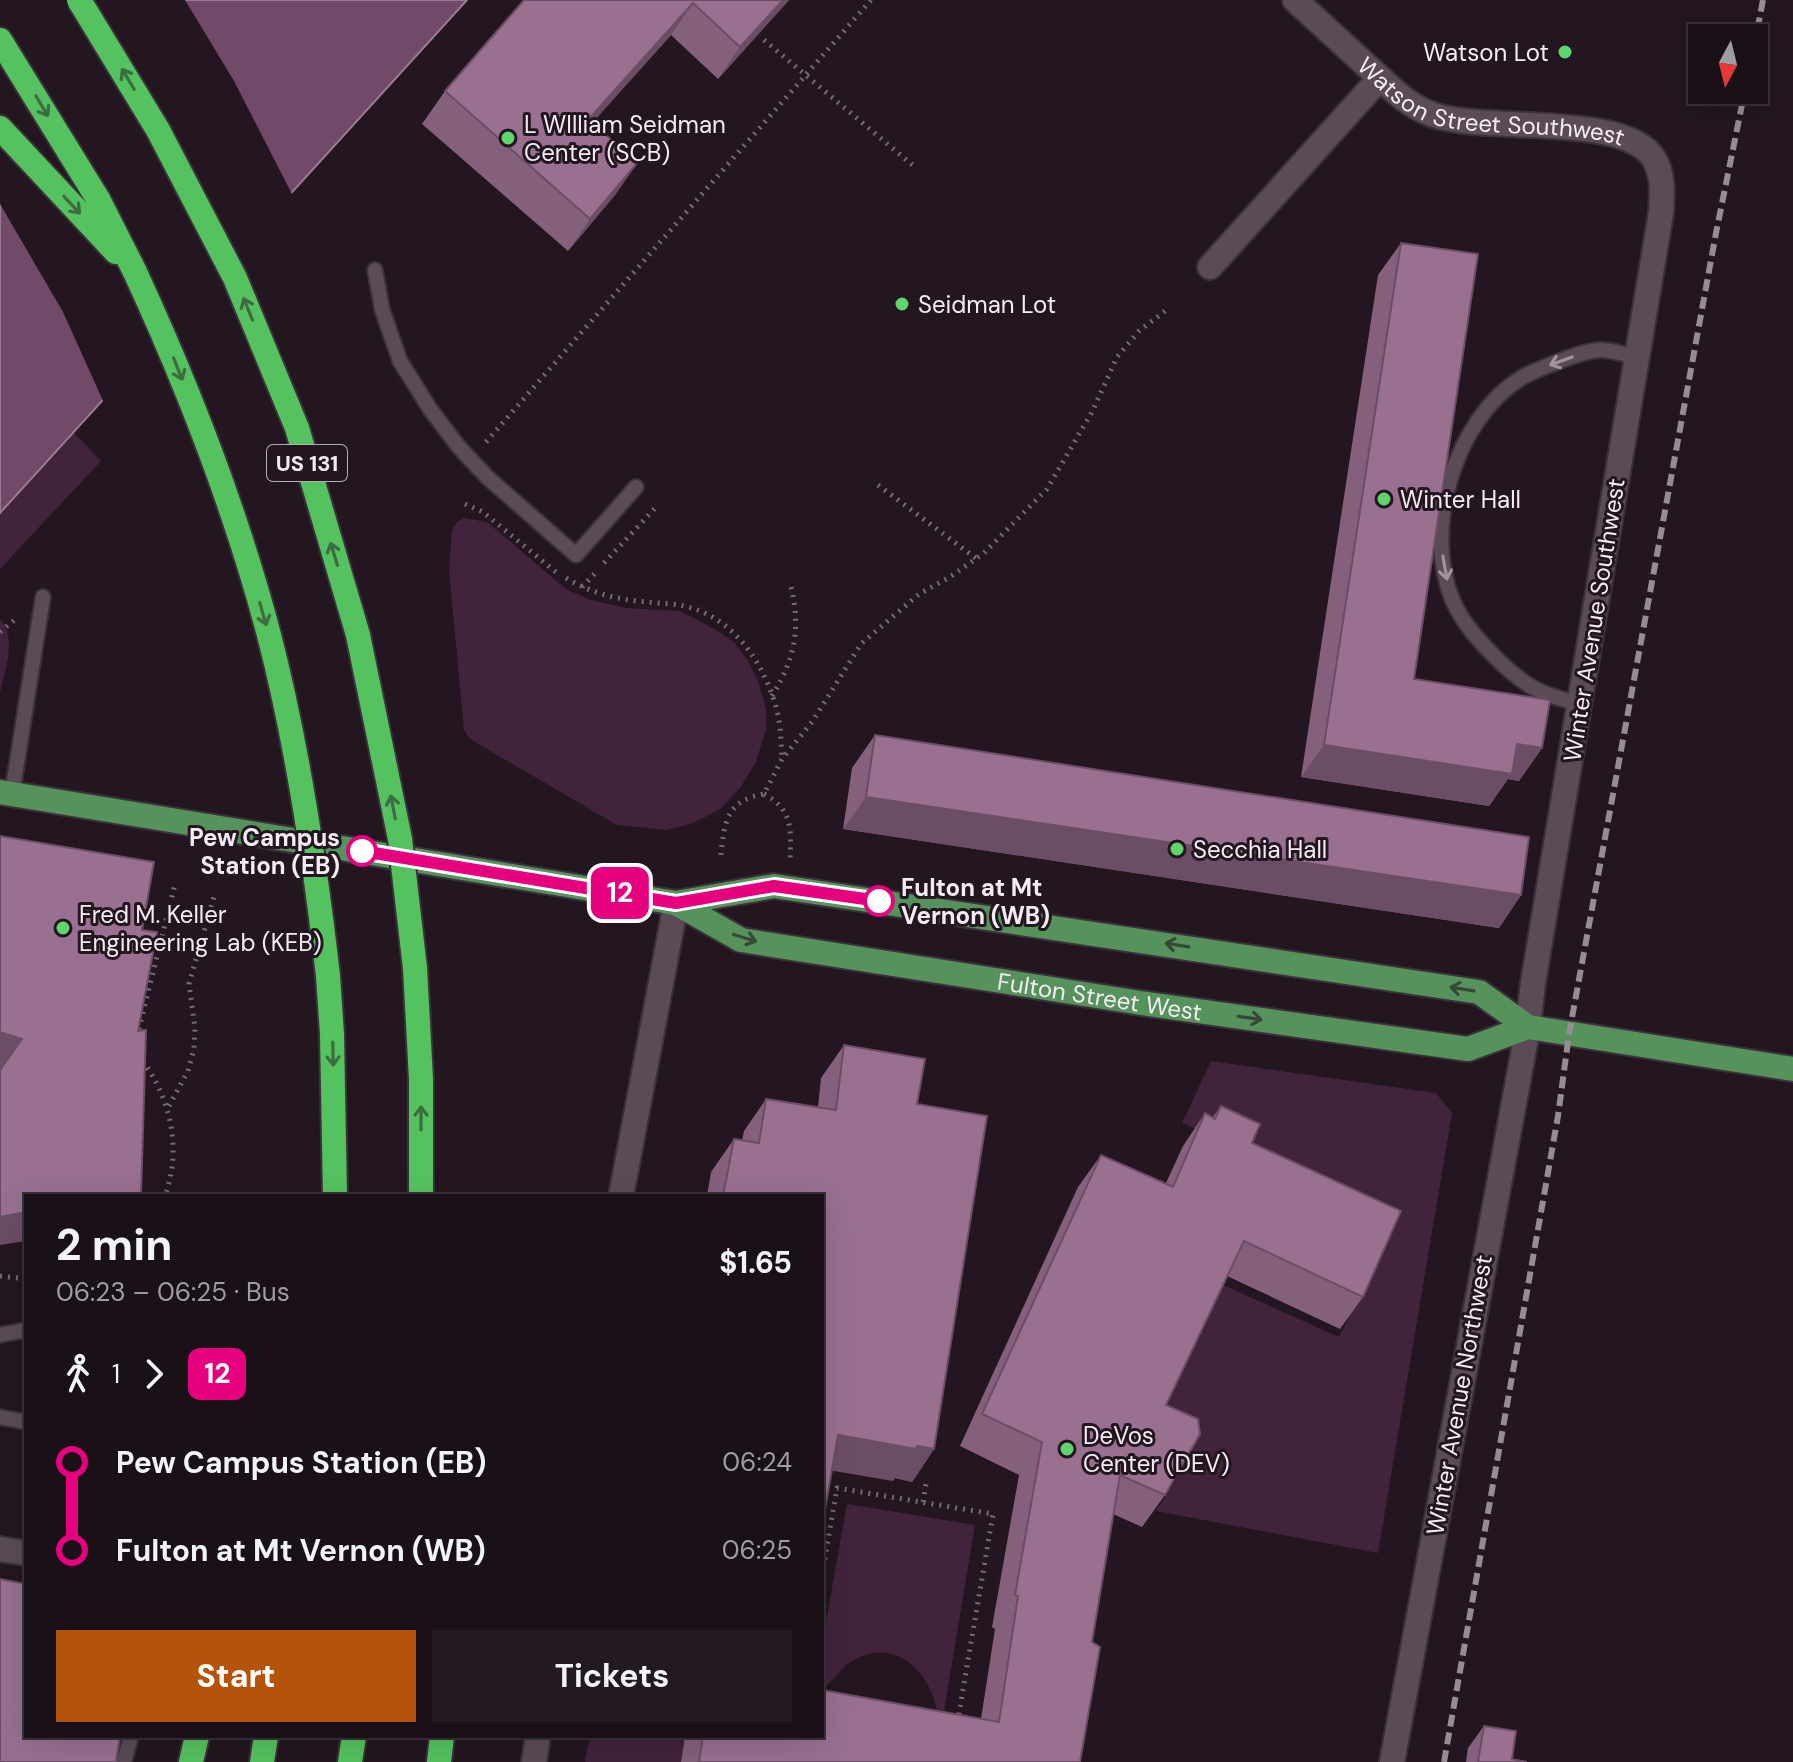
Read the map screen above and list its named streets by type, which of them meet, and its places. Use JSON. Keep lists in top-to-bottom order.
{
  "streets": {
    "highway": ["US 131"],
    "main road": ["Fulton Street West"],
    "street": ["Watson Street Southwest", "Winter Avenue Southwest", "Winter Avenue Northwest"]
  },
  "crossings": [
    ["Watson Street Southwest", "Winter Avenue Southwest"],
    ["Winter Avenue Southwest", "Fulton Street West"],
    ["Winter Avenue Southwest", "Winter Avenue Northwest"],
    ["Fulton Street West", "Winter Avenue Northwest"]
  ],
  "places": [
    "Watson Lot",
    "L WIlliam Seidman Center (SCB)",
    "Seidman Lot",
    "Winter Hall",
    "Secchia Hall",
    "Pew Campus Station (EB)",
    "Fulton at Mt Vernon (WB)",
    "Fred M. Keller Engineering Lab (KEB)",
    "DeVos Center (DEV)"
  ],
  "lines": ["bus line 12"],
  "north": "bottom",
  "page": {
    "on_map": "12",
    "heading": ["2 min", "06:23 – 06:25 · Bus", "$1.65"],
    "legs": ["1", "12"],
    "list": [
      {
        "name": "Pew Campus Station (EB)",
        "value": "06:24"
      },
      {
        "name": "Fulton at Mt Vernon (WB)",
        "value": "06:25"
      }
    ],
    "buttons": ["Start", "Tickets"]
  }
}
